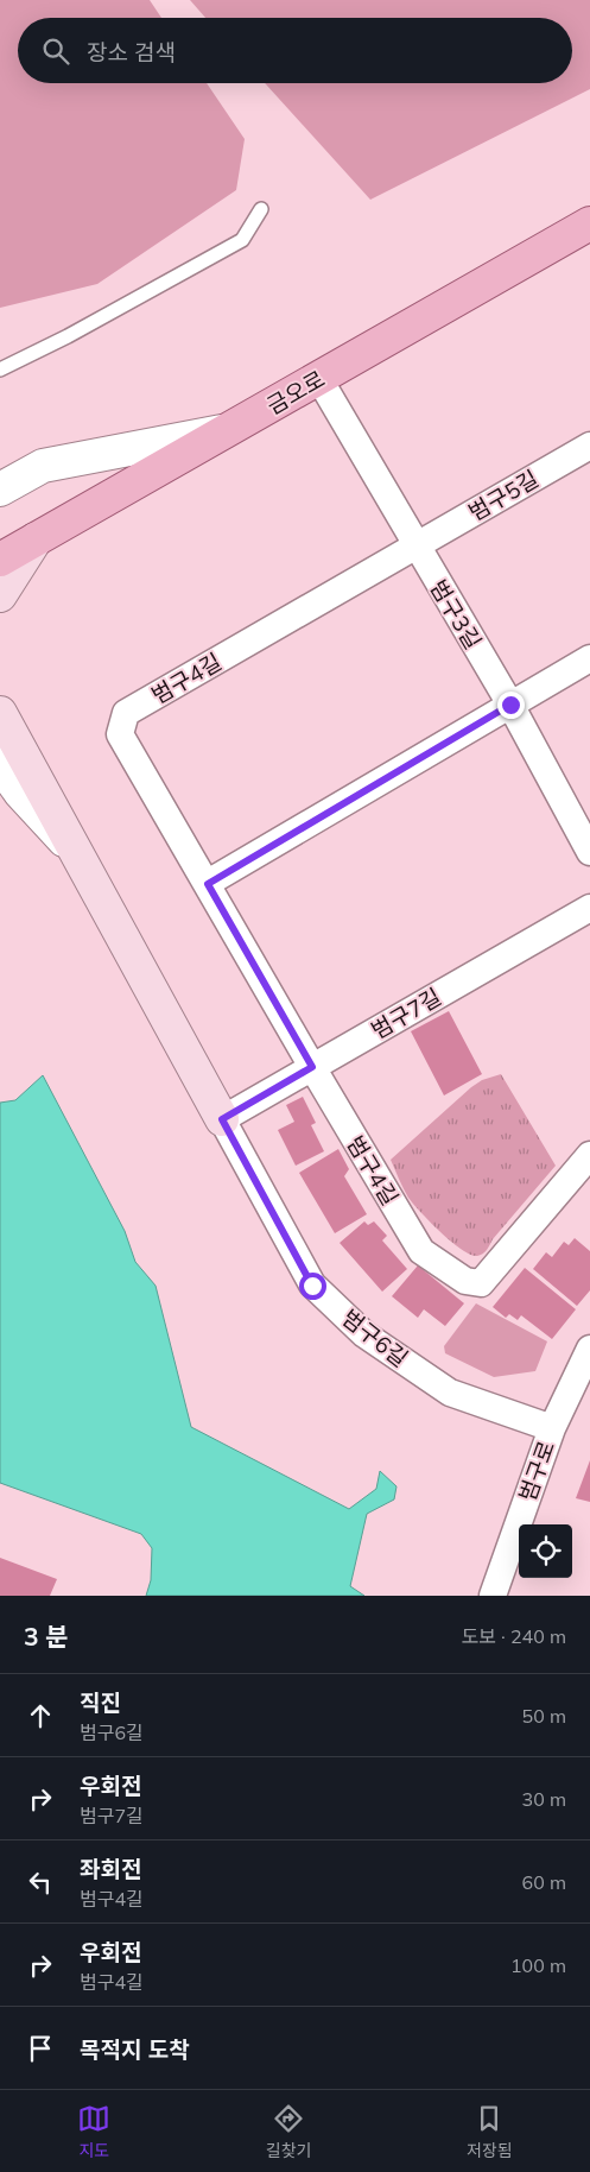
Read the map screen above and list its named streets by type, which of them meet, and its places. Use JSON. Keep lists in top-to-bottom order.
{
  "streets": {
    "main road": ["금오로"],
    "street": [
      "범구5길",
      "범구3길",
      "범구4길",
      "범구7길",
      "범구6길",
      "범구로"
    ]
  },
  "crossings": [
    ["금오로", "범구3길"],
    ["범구5길", "범구3길"],
    ["범구5길", "범구4길"],
    ["범구3길", "범구4길"],
    ["범구4길", "범구7길"],
    ["범구7길", "범구6길"],
    ["범구6길", "범구로"]
  ],
  "page": {
    "search": "장소 검색",
    "heading": ["3 분", "도보 · 240 m"],
    "list": [
      ["직진", "범구6길", "50 m"],
      ["우회전", "범구7길", "30 m"],
      ["좌회전", "범구4길", "60 m"],
      ["우회전", "범구4길", "100 m"],
      "목적지 도착"
    ],
    "nav": ["지도", "길찾기", "저장됨"]
  }
}
